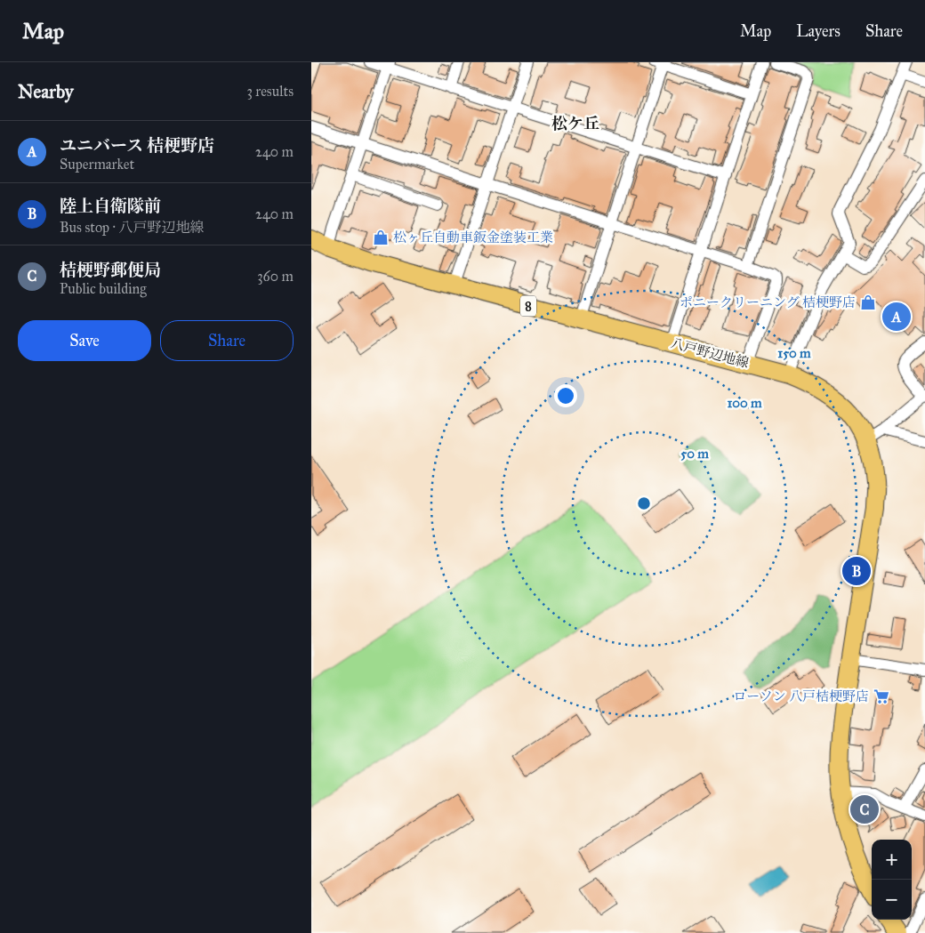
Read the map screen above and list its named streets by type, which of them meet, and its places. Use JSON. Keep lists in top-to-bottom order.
{
  "streets": {
    "main road": ["8", "八戸野辺地線"]
  },
  "districts": ["松ケ丘"],
  "places": {
    "shop": ["松ヶ丘自動車鈑金塗装工業", "ポニークリーニング 桔梗野店"],
    "supermarket": ["ローソン 八戸桔梗野店"]
  },
  "page": {
    "header": "Map",
    "nav": ["Map", "Layers", "Share"],
    "heading": ["Nearby", "3 results"],
    "list": [
      {
        "mark": "A",
        "name": "ユニバース 桔梗野店",
        "note": "Supermarket",
        "value": "240 m"
      },
      {
        "mark": "B",
        "name": "陸上自衛隊前",
        "note": "Bus stop · 八戸野辺地線",
        "value": "240 m"
      },
      {
        "mark": "C",
        "name": "桔梗野郵便局",
        "note": "Public building",
        "value": "360 m"
      }
    ],
    "pins": ["A", "B", "C"],
    "buttons": ["Save", "Share"],
    "map_buttons": ["+", "−"]
  },
  "rings": ["150 m", "100 m", "50 m"]
}
